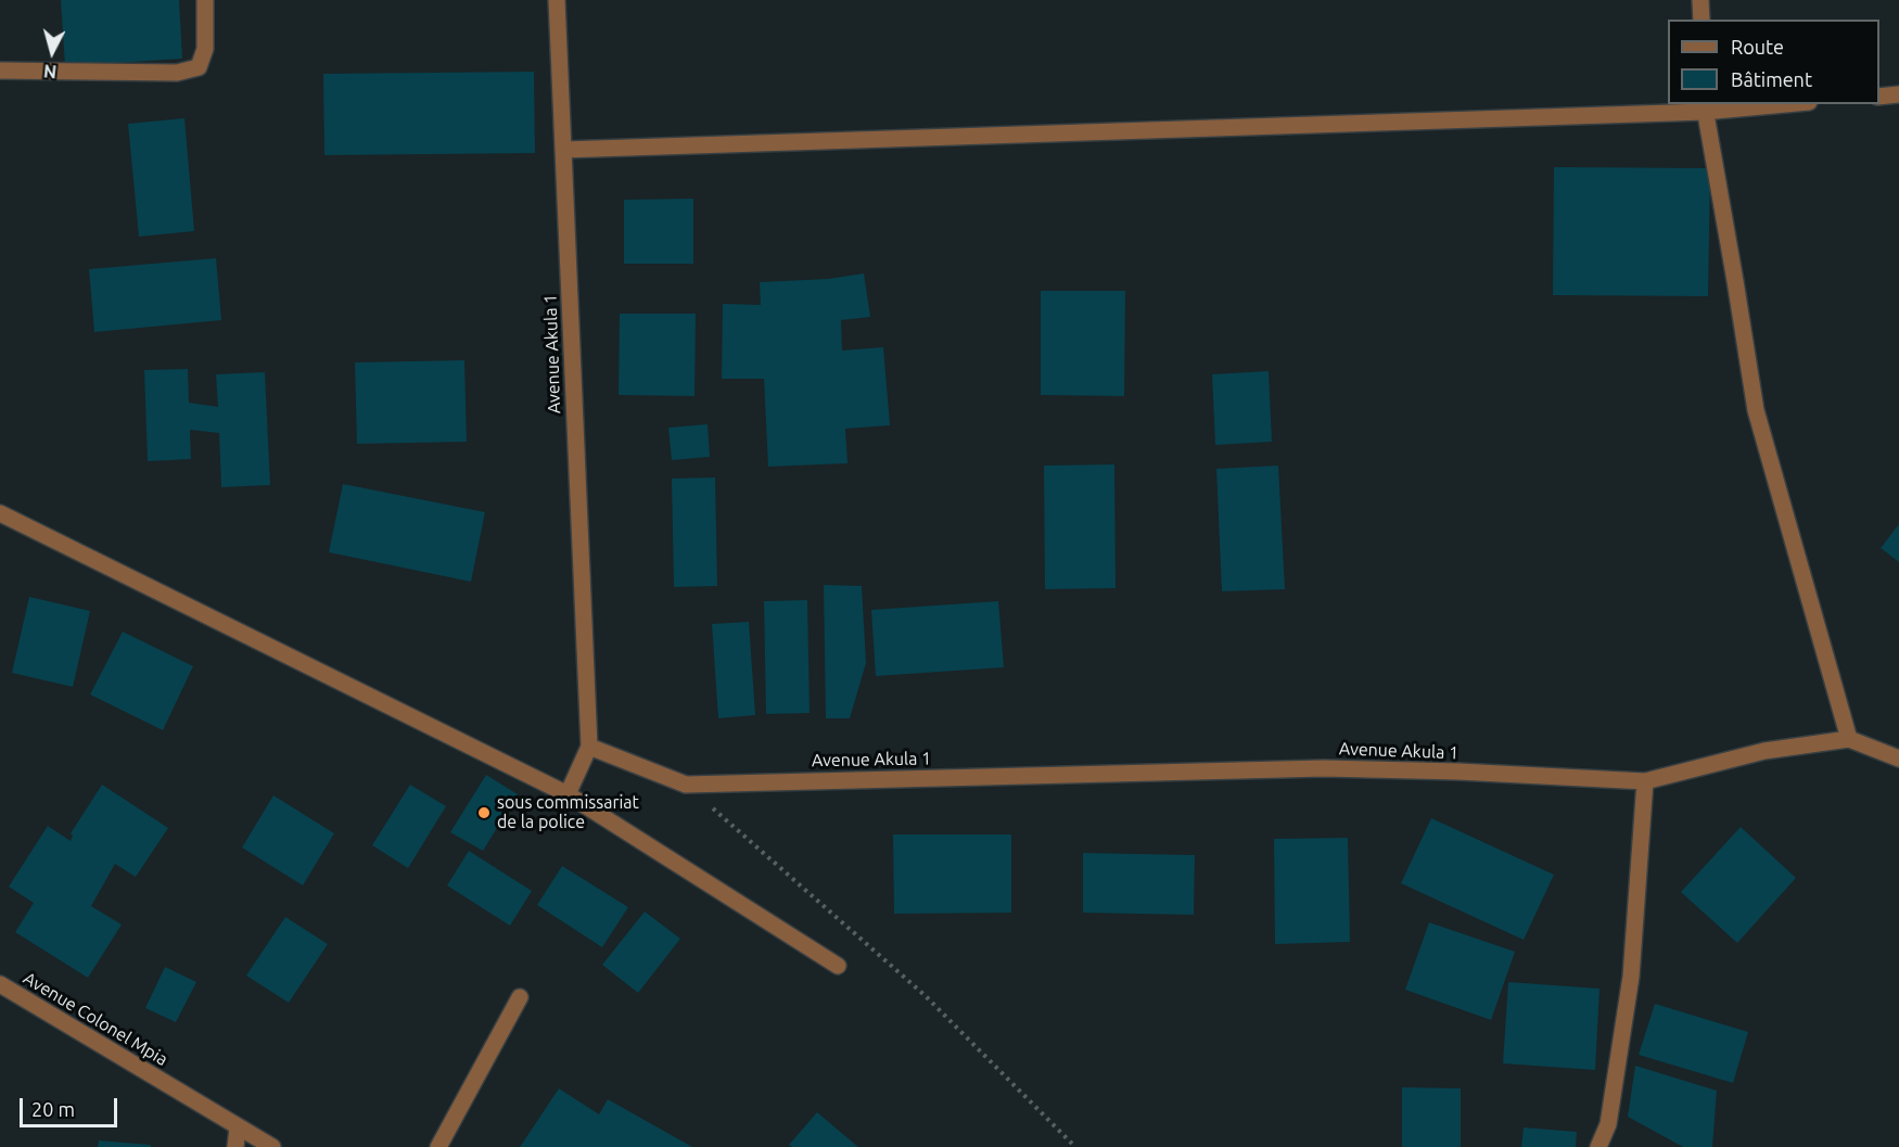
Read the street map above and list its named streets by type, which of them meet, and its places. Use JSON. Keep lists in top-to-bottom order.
{
  "streets": {
    "street": ["Avenue Akula 1", "Avenue Colonel Mpia"]
  },
  "places": ["sous commissariat de la police"],
  "legend": ["Route", "Bâtiment"],
  "scale_bar": "20 m",
  "north": "bottom"
}
